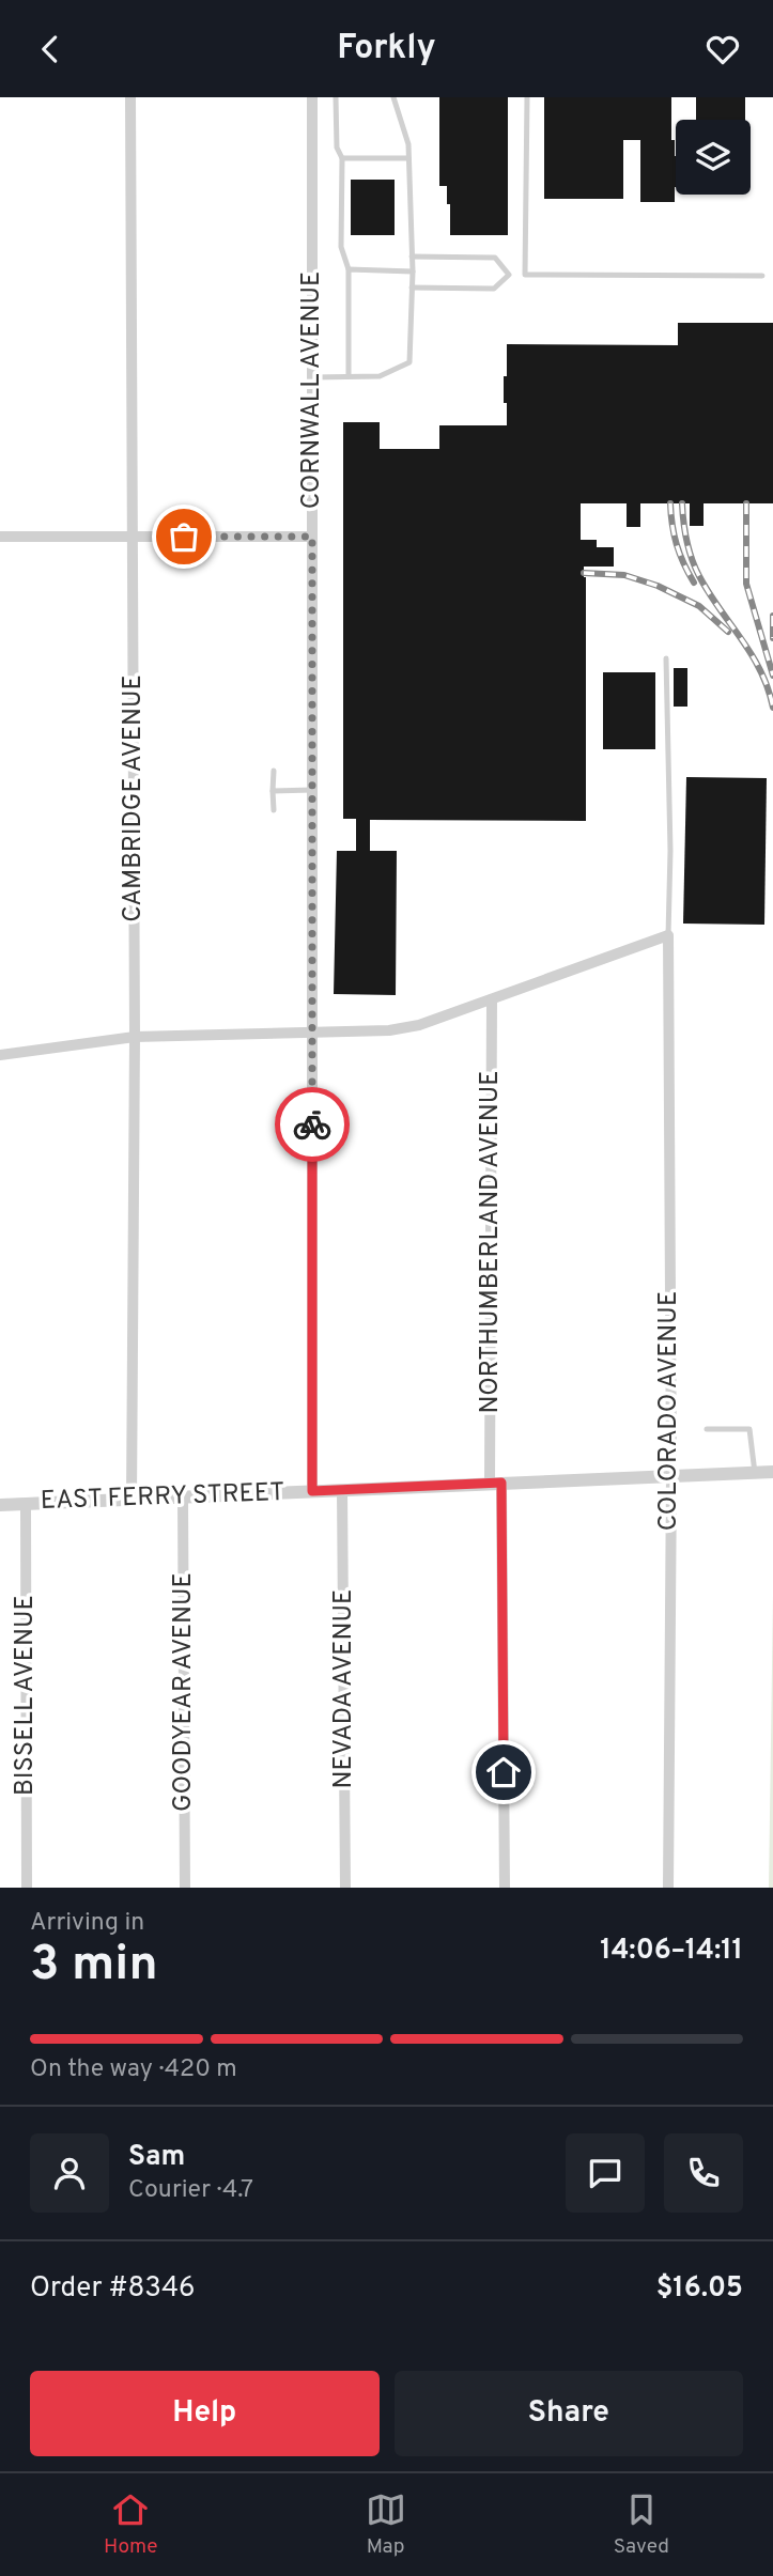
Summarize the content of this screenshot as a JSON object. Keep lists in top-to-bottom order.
{
  "streets": {
    "street": [
      "CORNWALL AVENUE",
      "CAMBRIDGE AVENUE",
      "NORTHUMBERLAND AVENUE",
      "COLORADO AVENUE",
      "EAST FERRY STREET",
      "NEVADA AVENUE",
      "GOODYEAR AVENUE",
      "BISSELL AVENUE"
    ]
  },
  "crossings": [
    ["CORNWALL AVENUE", "EAST FERRY STREET"],
    ["CAMBRIDGE AVENUE", "EAST FERRY STREET"],
    ["NORTHUMBERLAND AVENUE", "EAST FERRY STREET"],
    ["COLORADO AVENUE", "EAST FERRY STREET"],
    ["EAST FERRY STREET", "NEVADA AVENUE"],
    ["EAST FERRY STREET", "GOODYEAR AVENUE"],
    ["EAST FERRY STREET", "BISSELL AVENUE"]
  ],
  "page": {
    "header": "Forkly",
    "heading": ["3 min", "Arriving in", "14:06–14:11"],
    "panel": [
      "Sam",
      "Courier · 4.7",
      "Order #8346",
      "$16.05"
    ],
    "bar": "On the way · 420 m",
    "buttons": ["Help", "Share"],
    "tabs": ["Home", "Map", "Saved"]
  }
}
